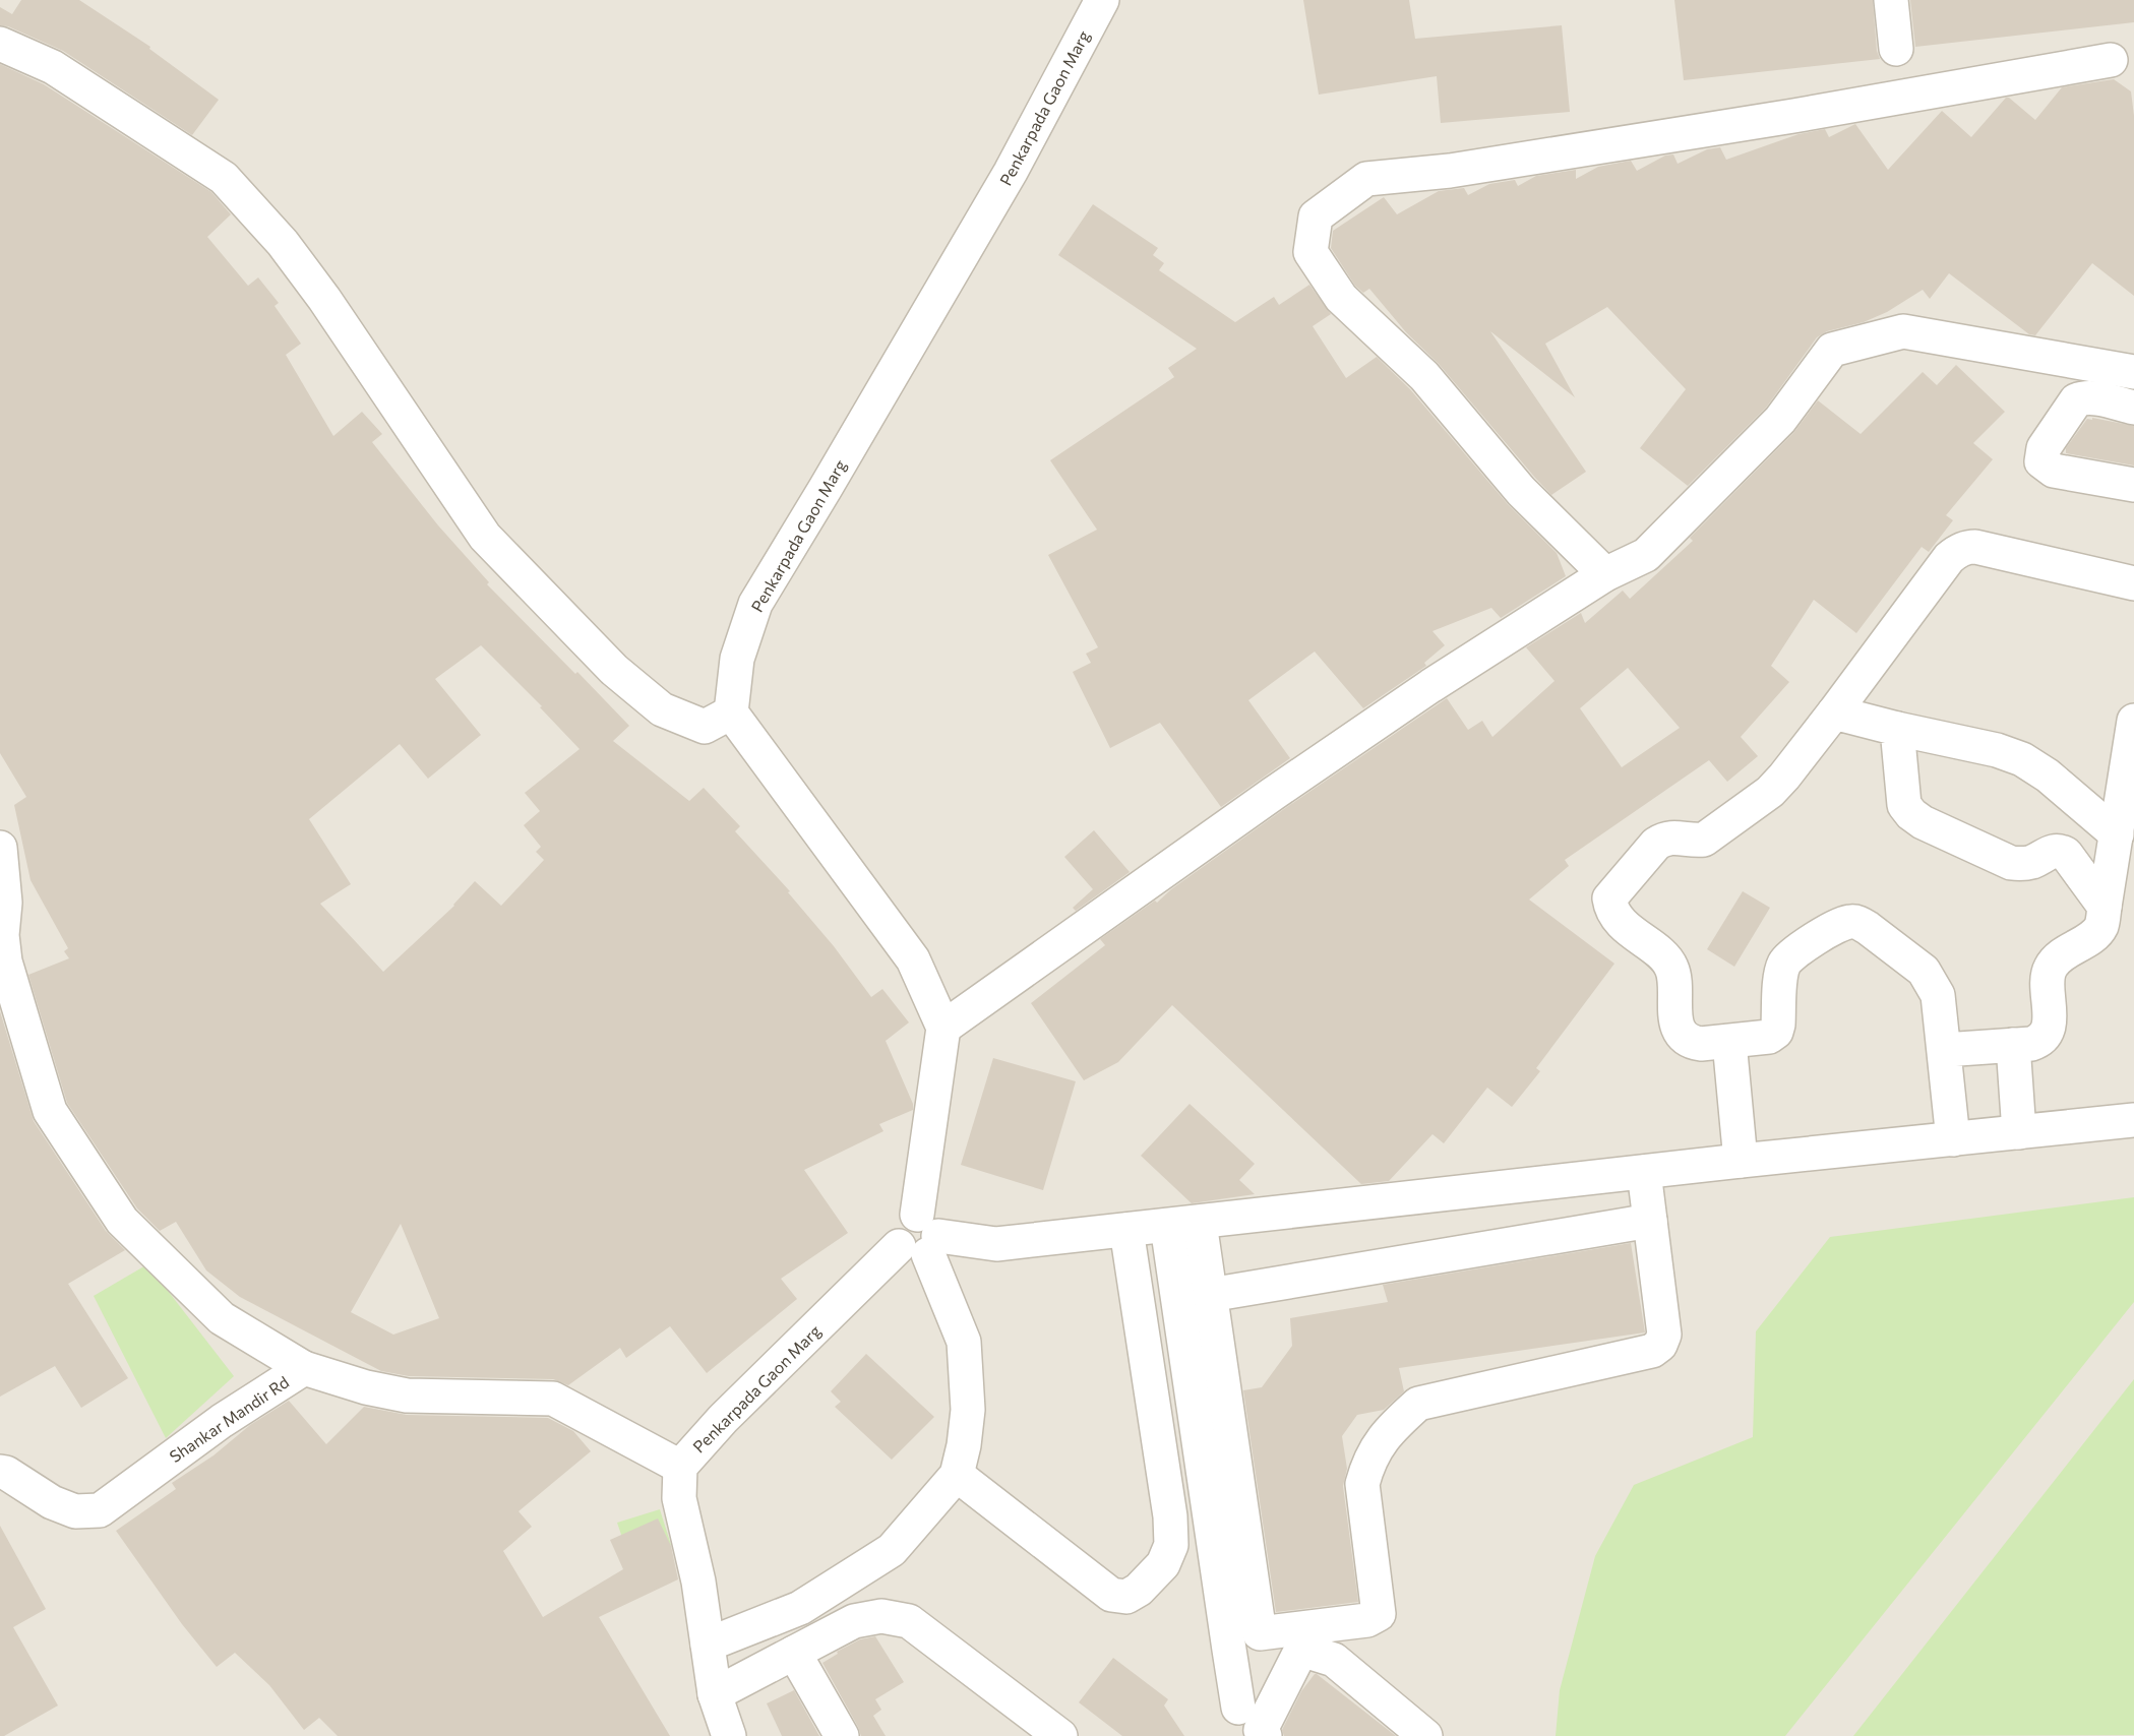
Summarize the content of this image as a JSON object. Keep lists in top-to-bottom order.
{
  "streets": {
    "street": ["Penkarpada Gaon Marg", "Shankar Mandir Rd"]
  },
  "crossings": [
    ["Penkarpada Gaon Marg", "Shankar Mandir Rd"]
  ]
}
